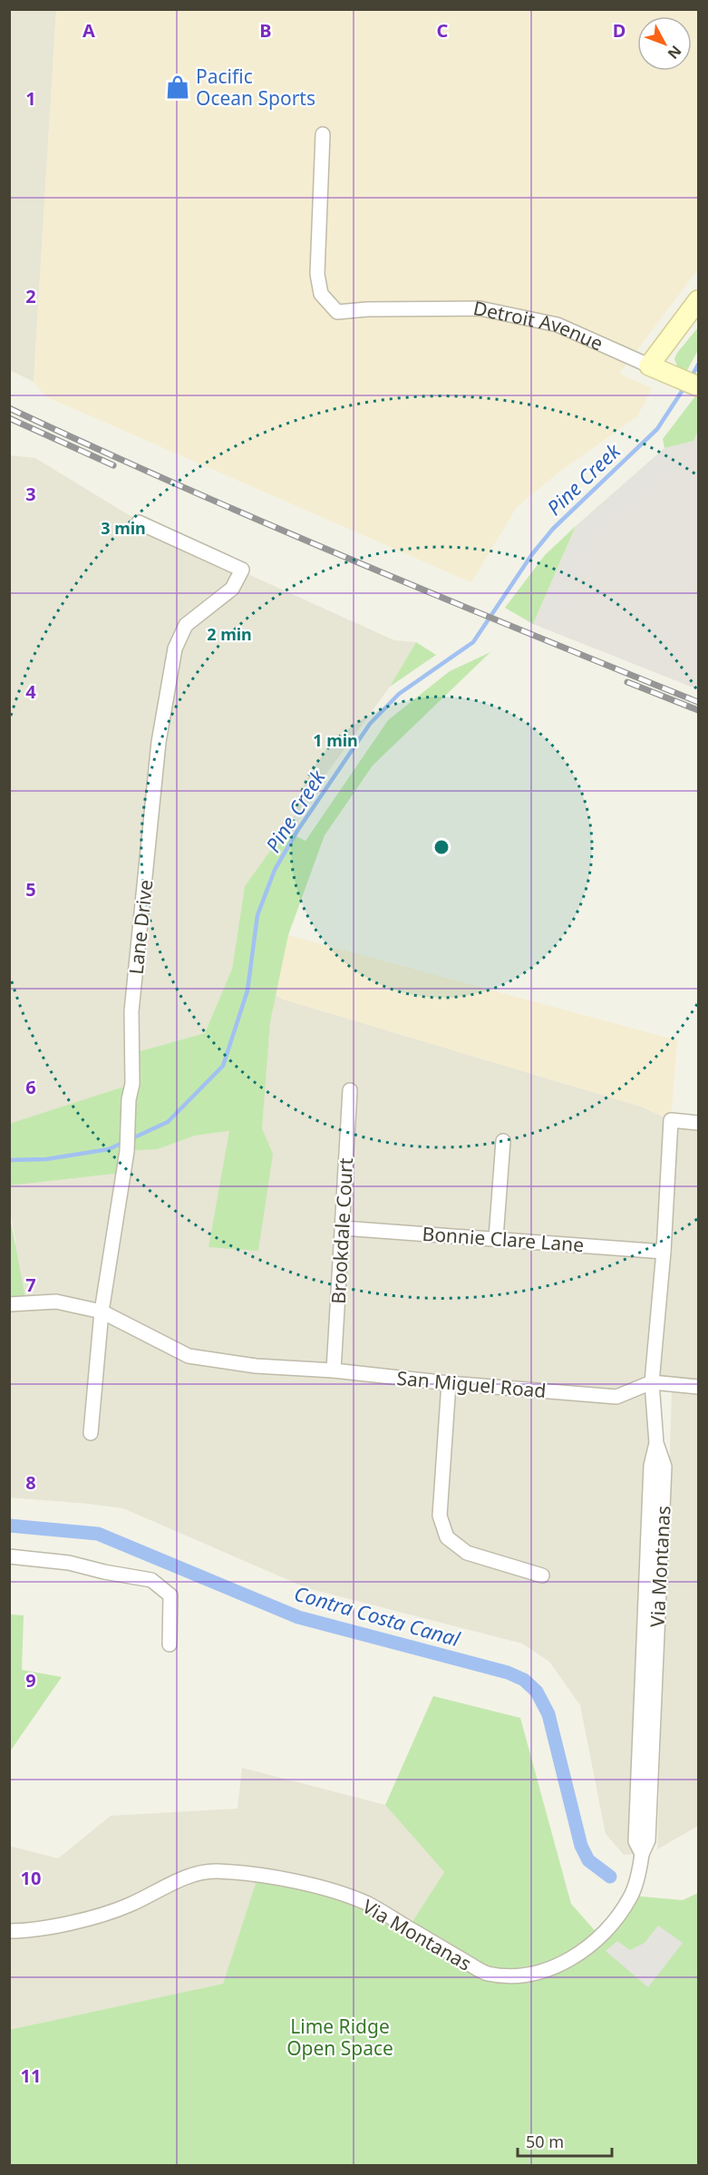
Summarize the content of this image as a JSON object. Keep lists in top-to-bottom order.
{
  "streets": {
    "street": [
      "Detroit Avenue",
      "Lane Drive",
      "Brookdale Court",
      "Bonnie Clare Lane",
      "San Miguel Road",
      "Via Montanas"
    ]
  },
  "crossings": [
    ["Lane Drive", "San Miguel Road"],
    ["Brookdale Court", "Bonnie Clare Lane"],
    ["Brookdale Court", "San Miguel Road"],
    ["San Miguel Road", "Via Montanas"]
  ],
  "water": ["Pine Creek", "Contra Costa Canal"],
  "parks": ["Lime Ridge Open Space"],
  "places": {
    "shop": ["Pacific Ocean Sports"]
  },
  "scale_bar": "50 m",
  "north": "bottom right",
  "grid": {
    "columns": [
      "A",
      "B",
      "C",
      "D"
    ],
    "rows": [
      "1",
      "2",
      "3",
      "4",
      "5",
      "6",
      "7",
      "8",
      "9",
      "10",
      "11"
    ]
  },
  "rings": ["3 min", "2 min", "1 min"]
}
